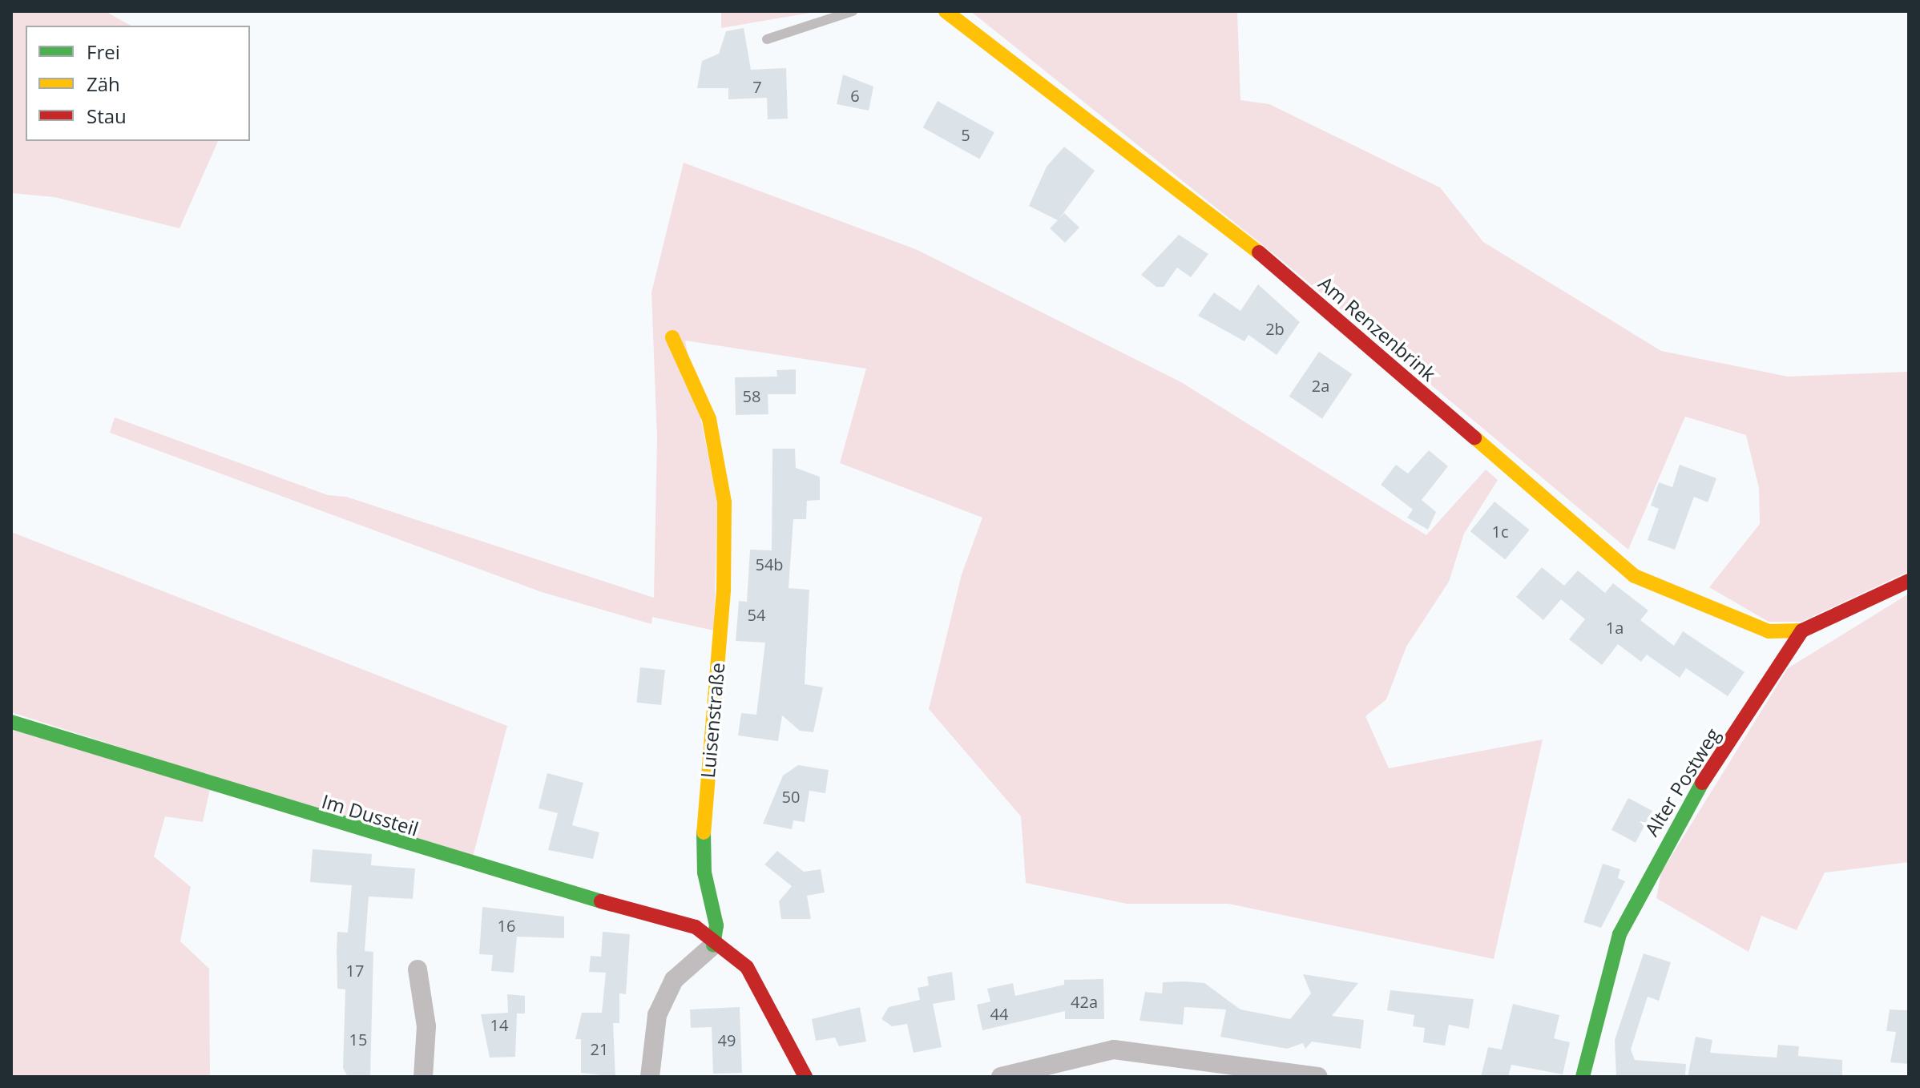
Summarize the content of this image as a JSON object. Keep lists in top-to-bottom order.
{
  "streets": {
    "street": [
      "Am Renzenbrink",
      "Luisenstraße",
      "Alter Postweg",
      "Im Dussteil"
    ]
  },
  "crossings": [
    ["Am Renzenbrink", "Alter Postweg"],
    ["Luisenstraße", "Im Dussteil"]
  ],
  "house_numbers": [
    "7",
    "6",
    "5",
    "2b",
    "2a",
    "58",
    "1c",
    "54b",
    "54",
    "1a",
    "50",
    "16",
    "17",
    "42a",
    "44",
    "14",
    "15",
    "49",
    "21"
  ],
  "legend": ["Frei", "Zäh", "Stau"]
}
